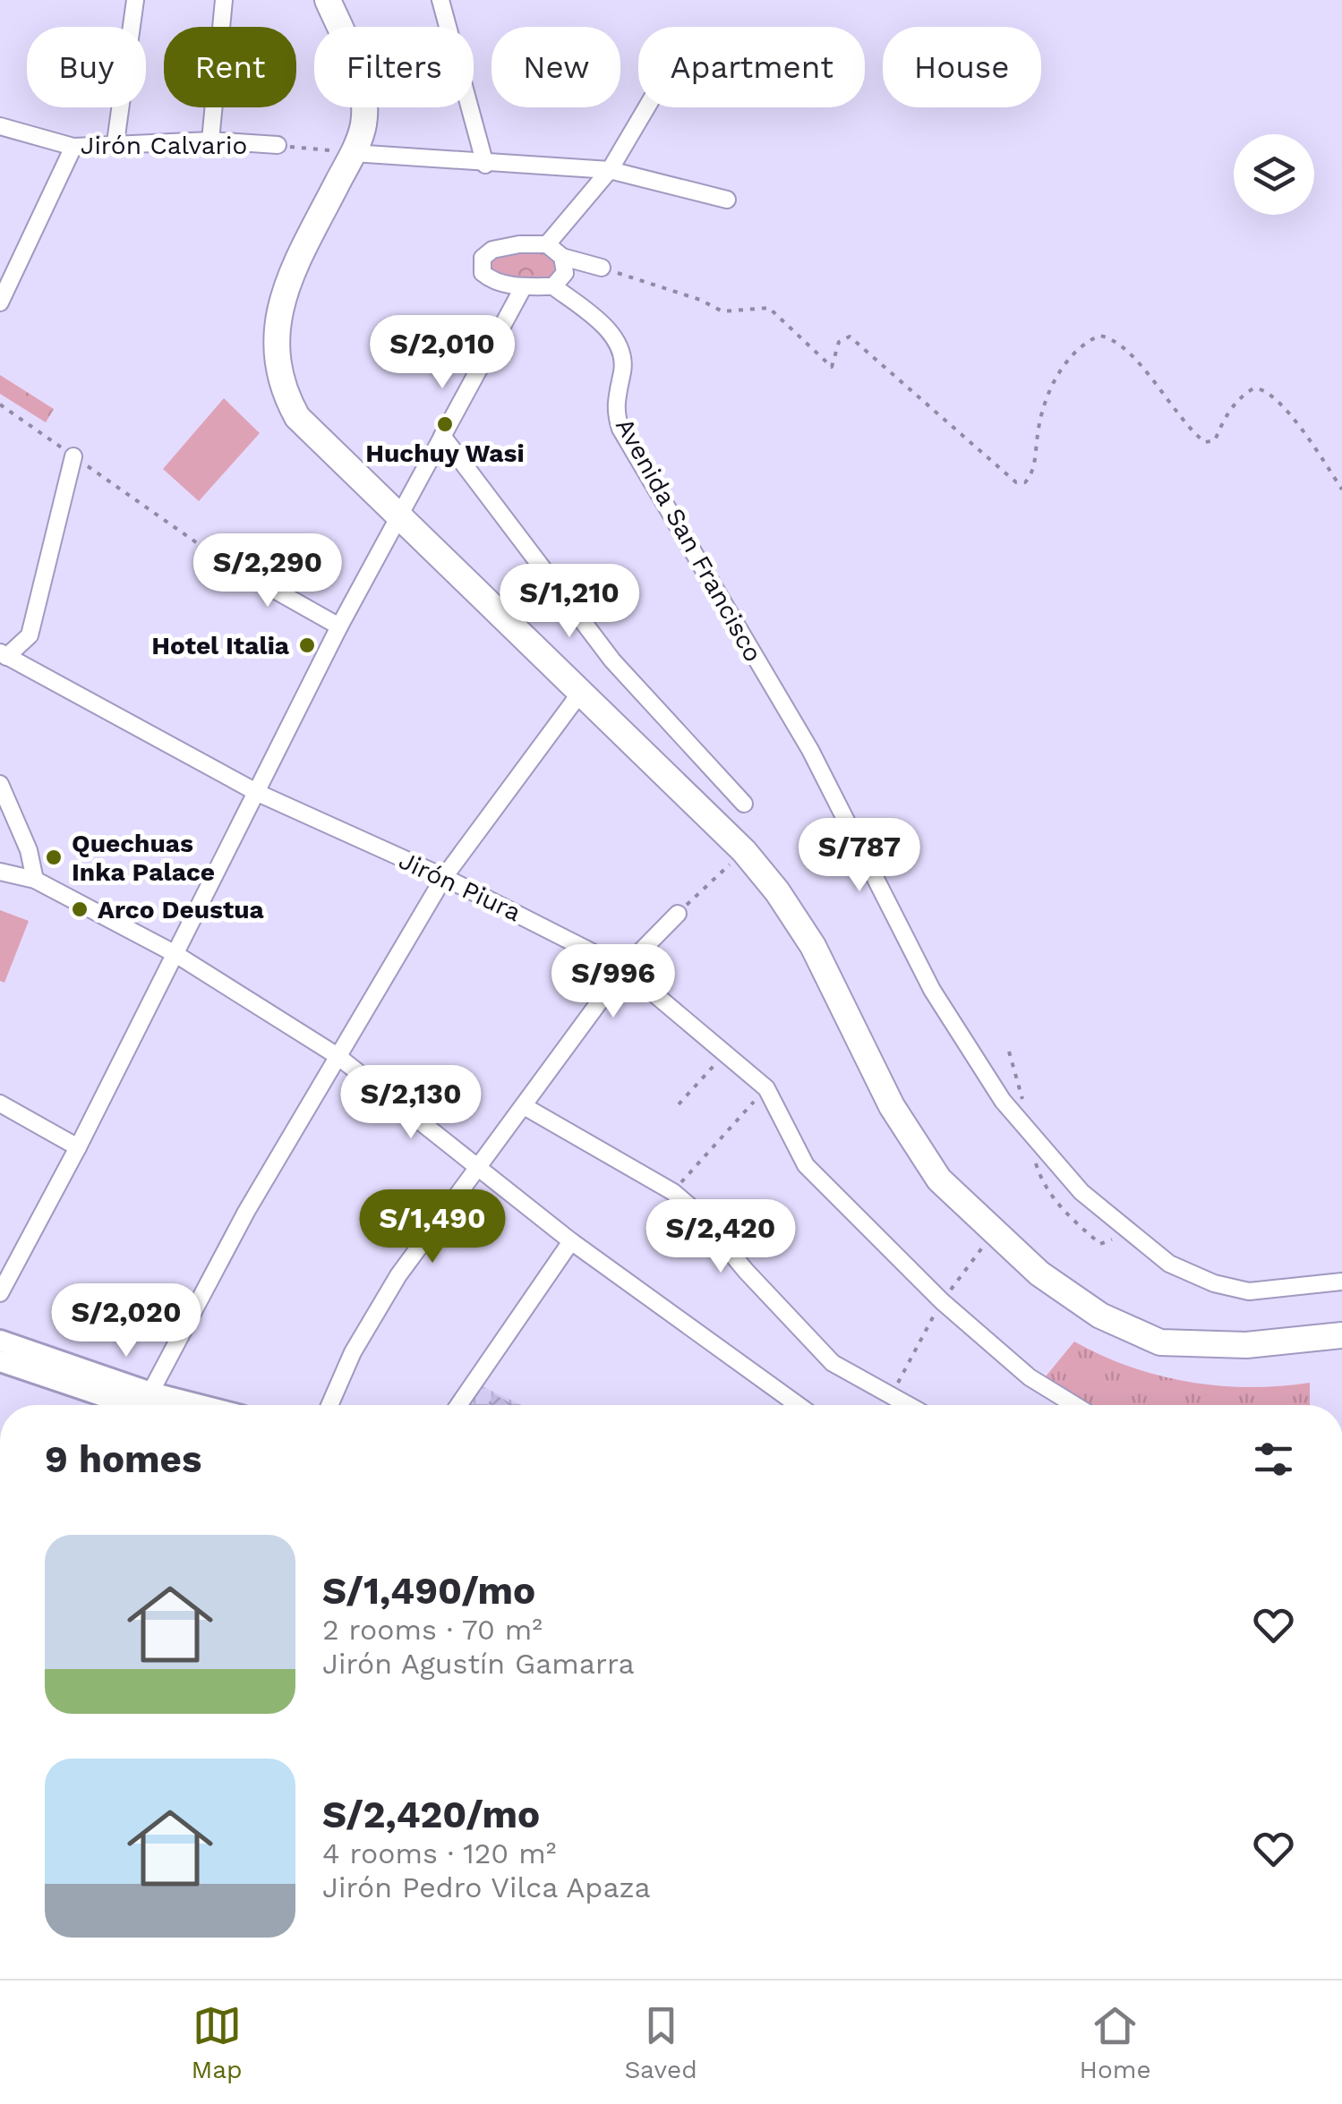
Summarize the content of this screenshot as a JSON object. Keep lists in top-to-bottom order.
{
  "streets": {
    "street": ["Jirón Calvario", "Avenida San Francisco", "Jirón Piura"]
  },
  "places": [
    "Huchuy Wasi",
    "Hotel Italia",
    "Quechuas Inka Palace",
    "Arco Deustua"
  ],
  "page": {
    "chip": [
      "Buy",
      "Rent",
      "Filters",
      "New",
      "Apartment",
      "House"
    ],
    "price": [
      "S/2,010",
      "S/2,290",
      "S/1,210",
      "S/787",
      "S/996",
      "S/2,130",
      "S/1,490",
      "S/2,420",
      "S/2,020"
    ],
    "heading": "9 homes",
    "list": [
      {
        "name": "S/1,490/mo",
        "note": "2 rooms · 70 m² · Jirón Agustín Gamarra"
      },
      {
        "name": "S/2,420/mo",
        "note": "4 rooms · 120 m² · Jirón Pedro Vilca Apaza"
      }
    ],
    "tabs": ["Map", "Saved", "Home"]
  }
}
